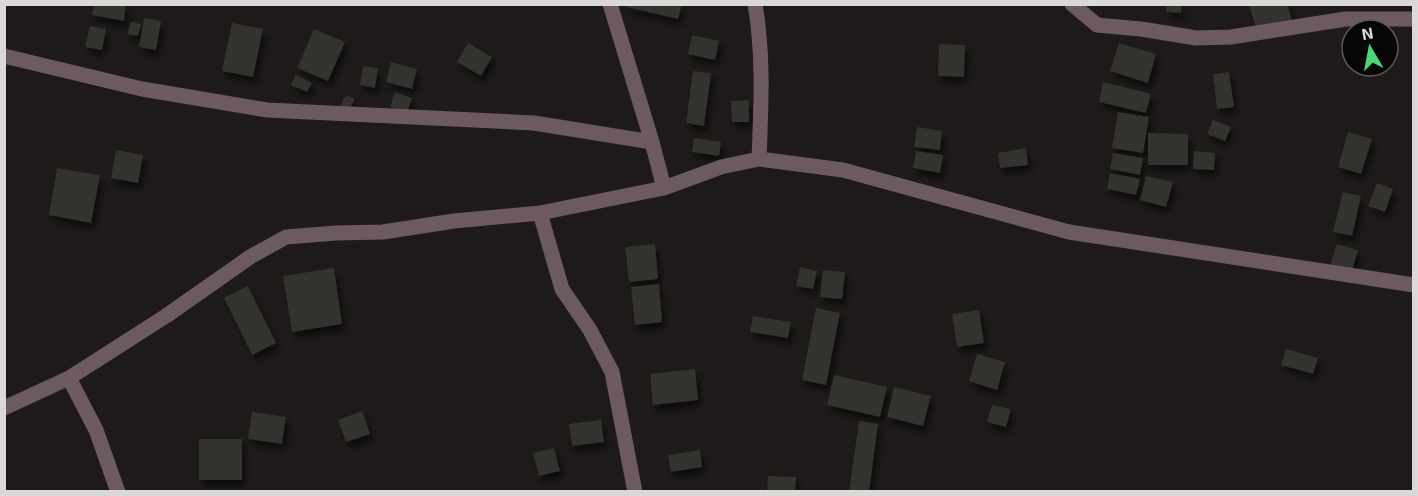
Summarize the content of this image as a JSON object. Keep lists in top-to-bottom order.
{
  "north": "top"
}
